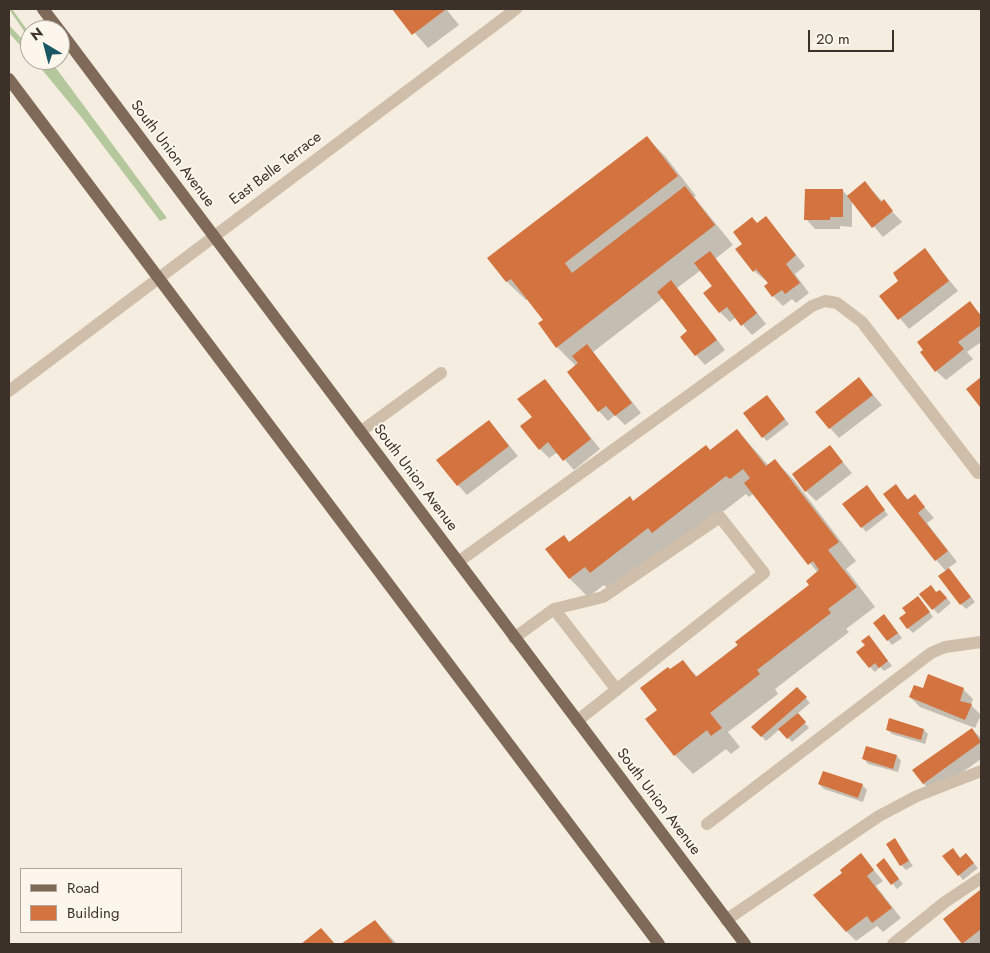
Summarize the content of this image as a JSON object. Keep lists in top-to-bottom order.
{
  "streets": {
    "main road": ["South Union Avenue"],
    "street": ["East Belle Terrace"]
  },
  "crossings": [
    ["South Union Avenue", "East Belle Terrace"]
  ],
  "legend": ["Road", "Building"],
  "scale_bar": "20 m",
  "north": "top left"
}
